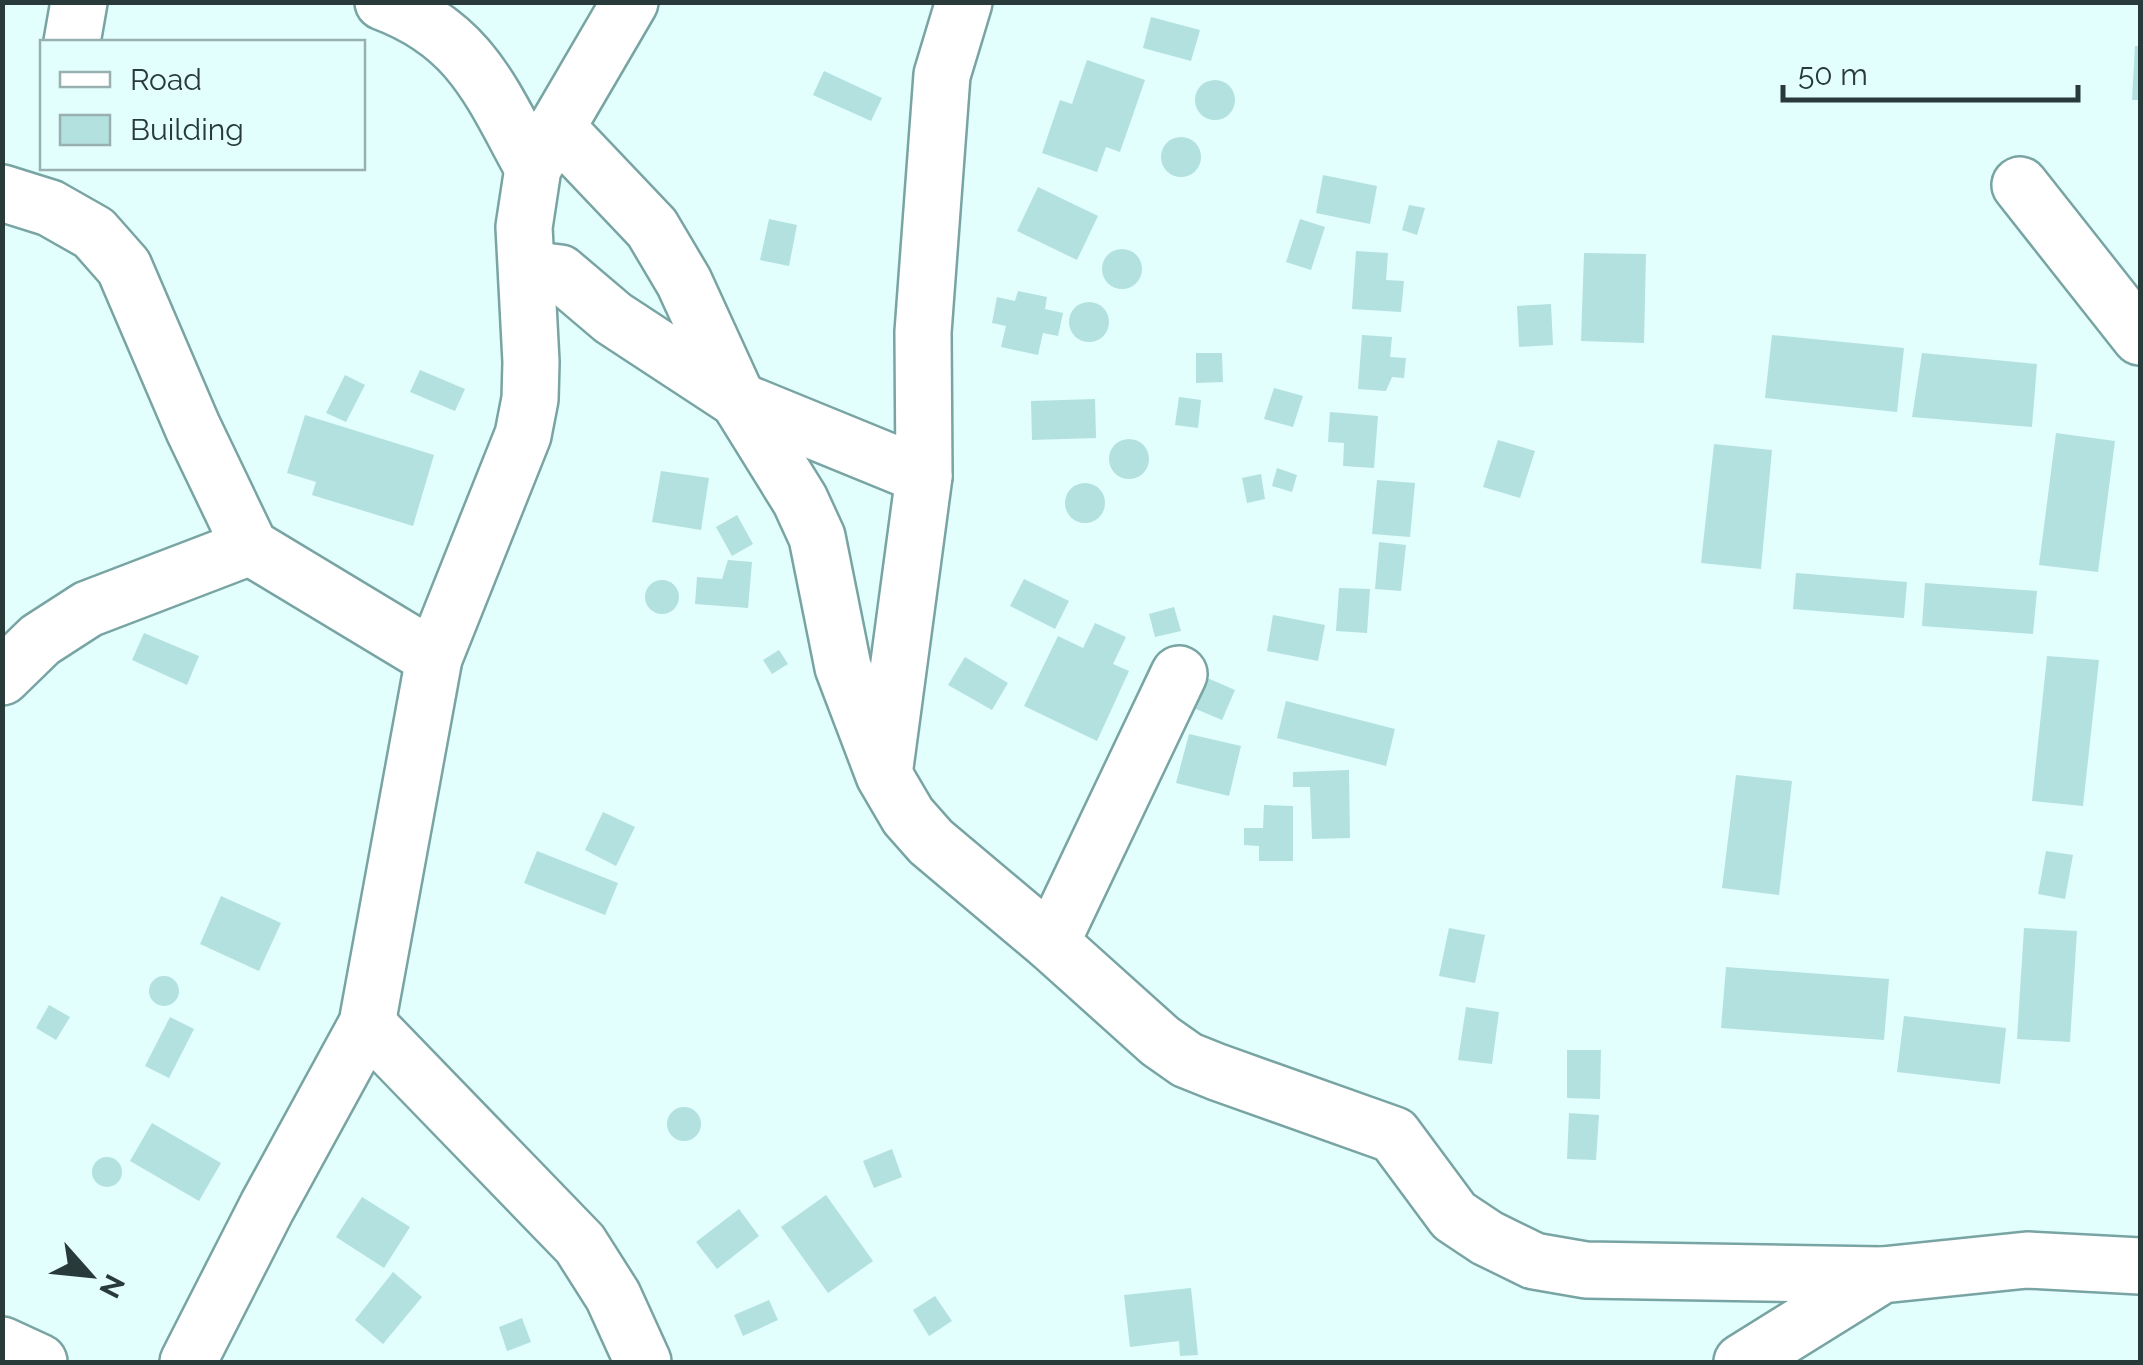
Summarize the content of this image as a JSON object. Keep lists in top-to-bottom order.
{
  "legend": ["Road", "Building"],
  "scale_bar": "50 m",
  "north": "bottom right"
}
